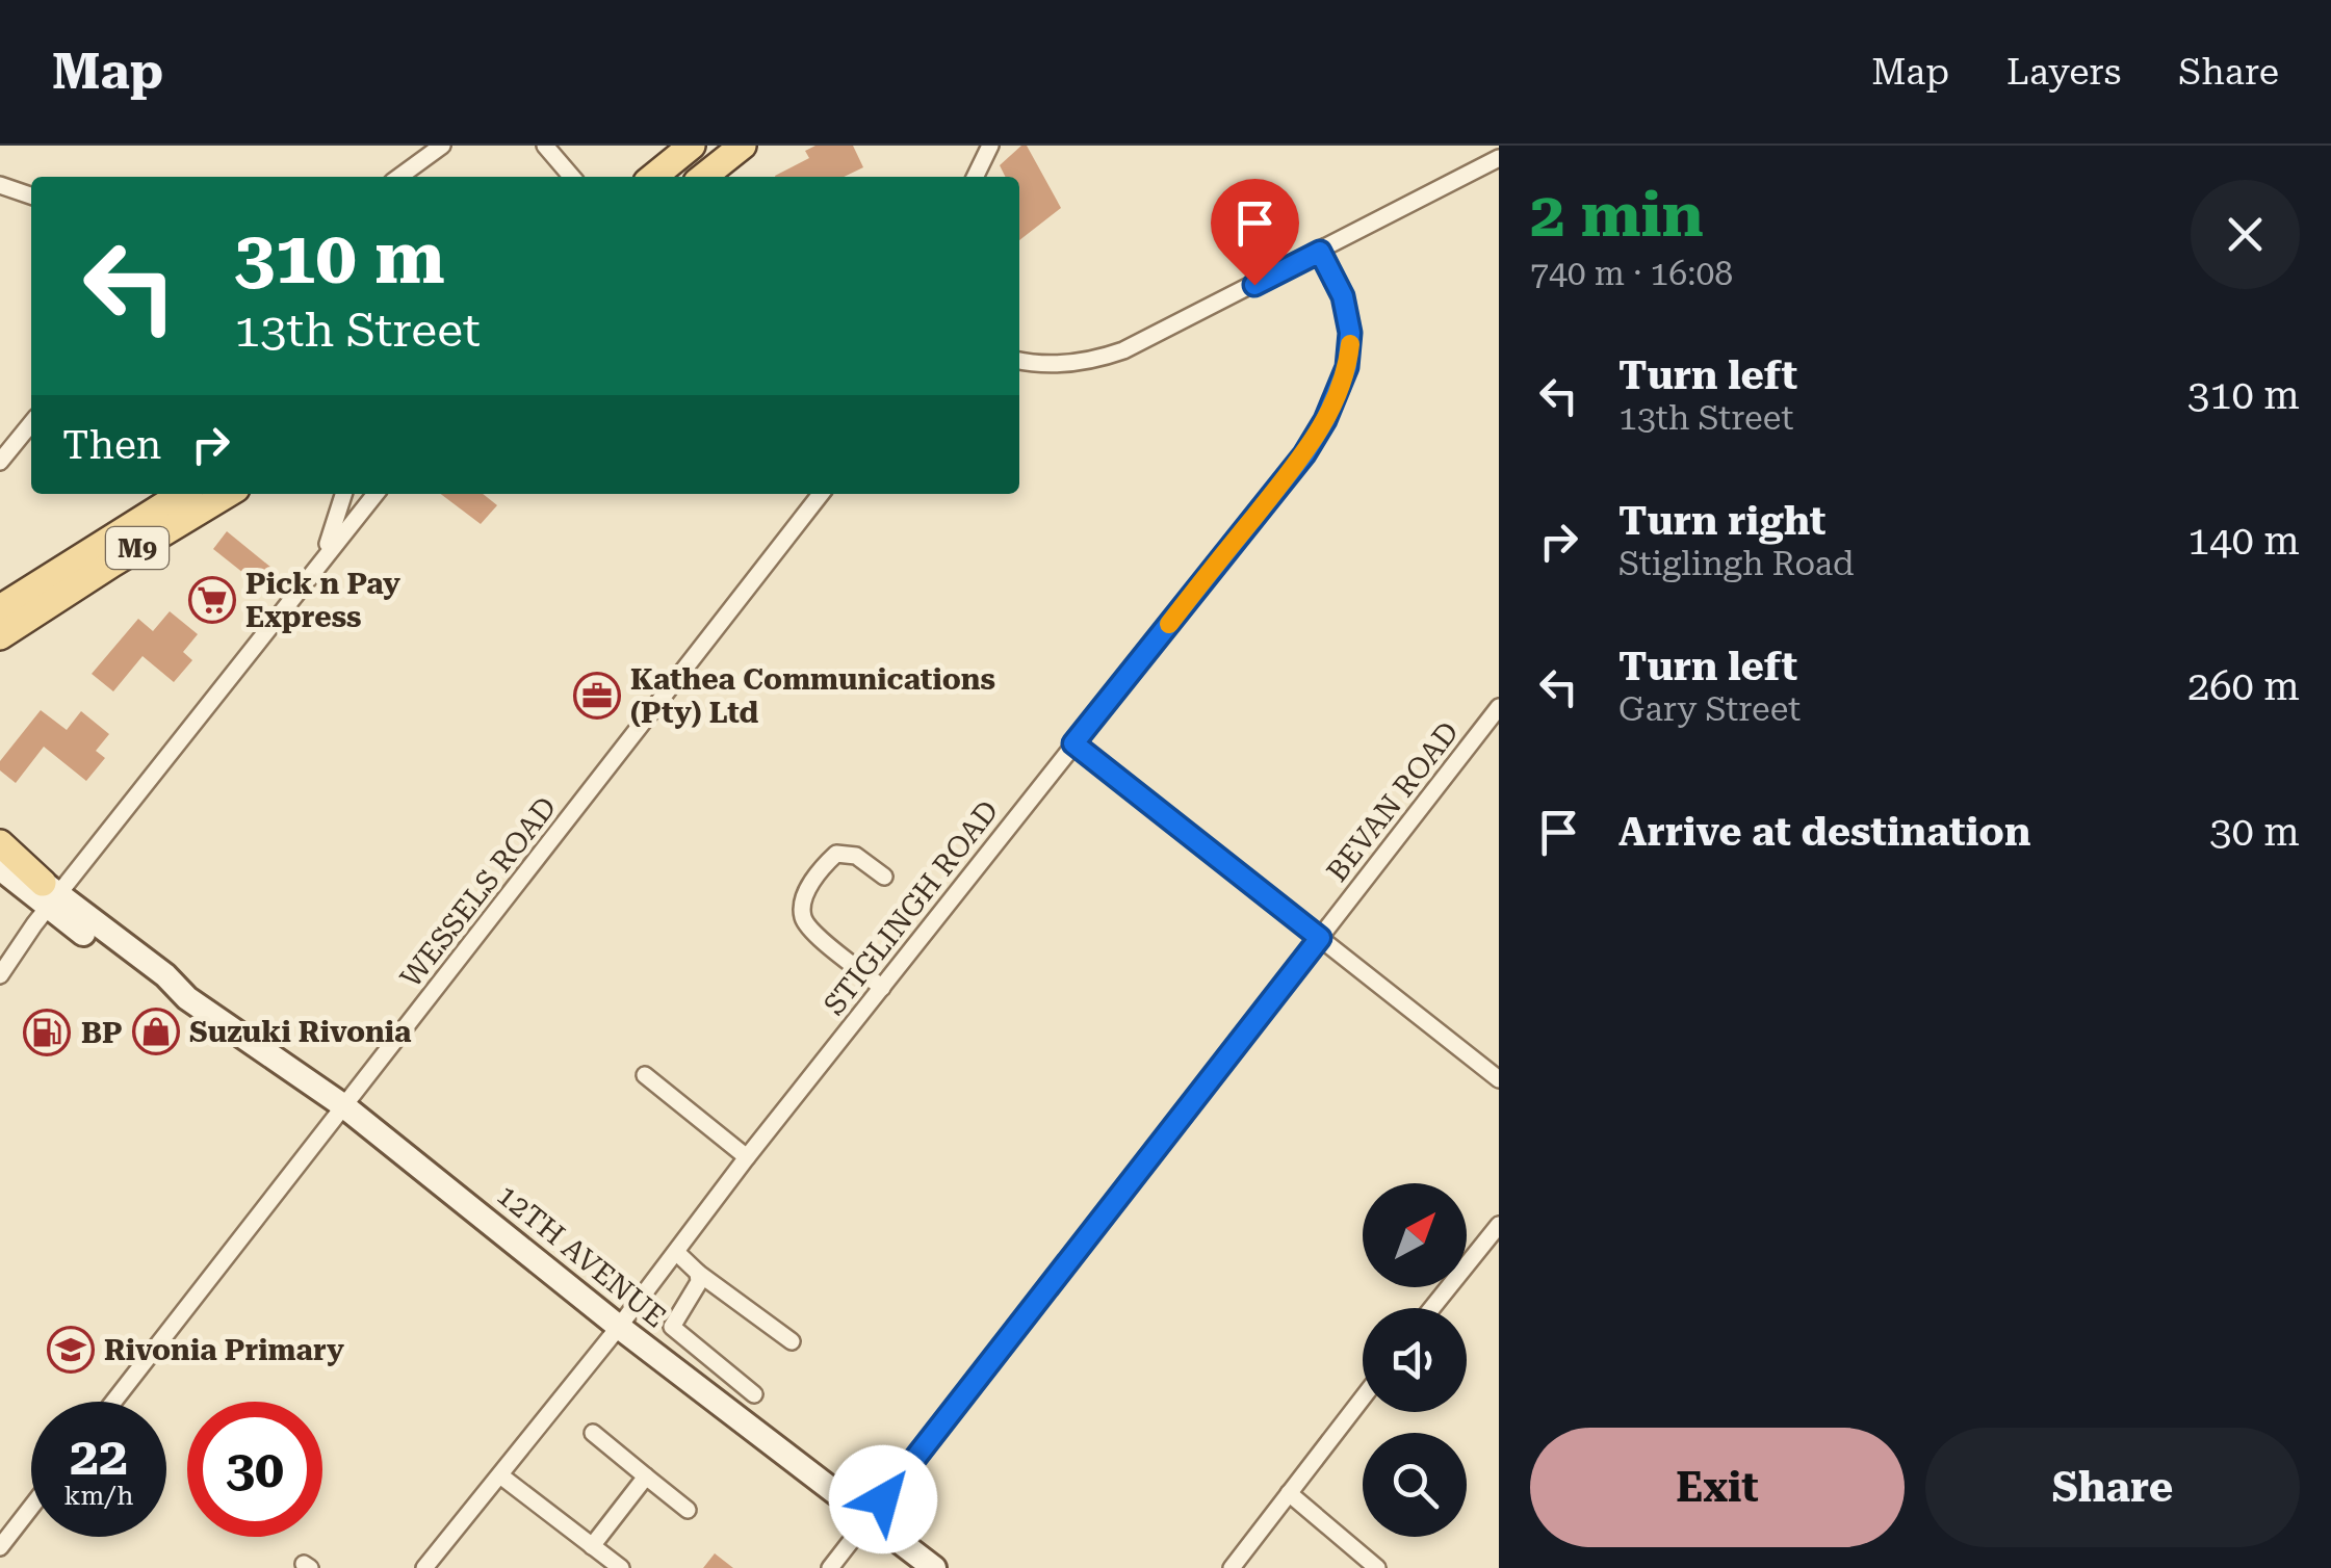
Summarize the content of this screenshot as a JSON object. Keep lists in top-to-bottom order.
{
  "streets": {
    "main road": ["M9", "12TH AVENUE"],
    "street": ["BEVAN ROAD", "WESSELS ROAD", "STIGLINGH ROAD"]
  },
  "crossings": [
    ["BEVAN ROAD", "12TH AVENUE"],
    ["WESSELS ROAD", "12TH AVENUE"],
    ["STIGLINGH ROAD", "12TH AVENUE"]
  ],
  "places": {
    "supermarket": ["Pick n Pay Express"],
    "office": ["Kathea Communications (Pty) Ltd"],
    "shop": ["Suzuki Rivonia"],
    "fuel station": ["BP"],
    "school or university": ["Rivonia Primary"]
  },
  "north": "top right",
  "page": {
    "header": "Map",
    "nav": ["Map", "Layers", "Share"],
    "heading": ["2 min", "740 m · 16:08"],
    "turn": ["310 m", "13th Street"],
    "list": [
      {
        "name": "Turn left",
        "note": "13th Street",
        "value": "310 m"
      },
      {
        "name": "Turn right",
        "note": "Stiglingh Road",
        "value": "140 m"
      },
      {
        "name": "Turn left",
        "note": "Gary Street",
        "value": "260 m"
      },
      {
        "name": "Arrive at destination",
        "value": "30 m"
      }
    ],
    "then": "Then",
    "speed": "22 km/h",
    "limit": "30",
    "buttons": ["Exit", "Share"]
  }
}
